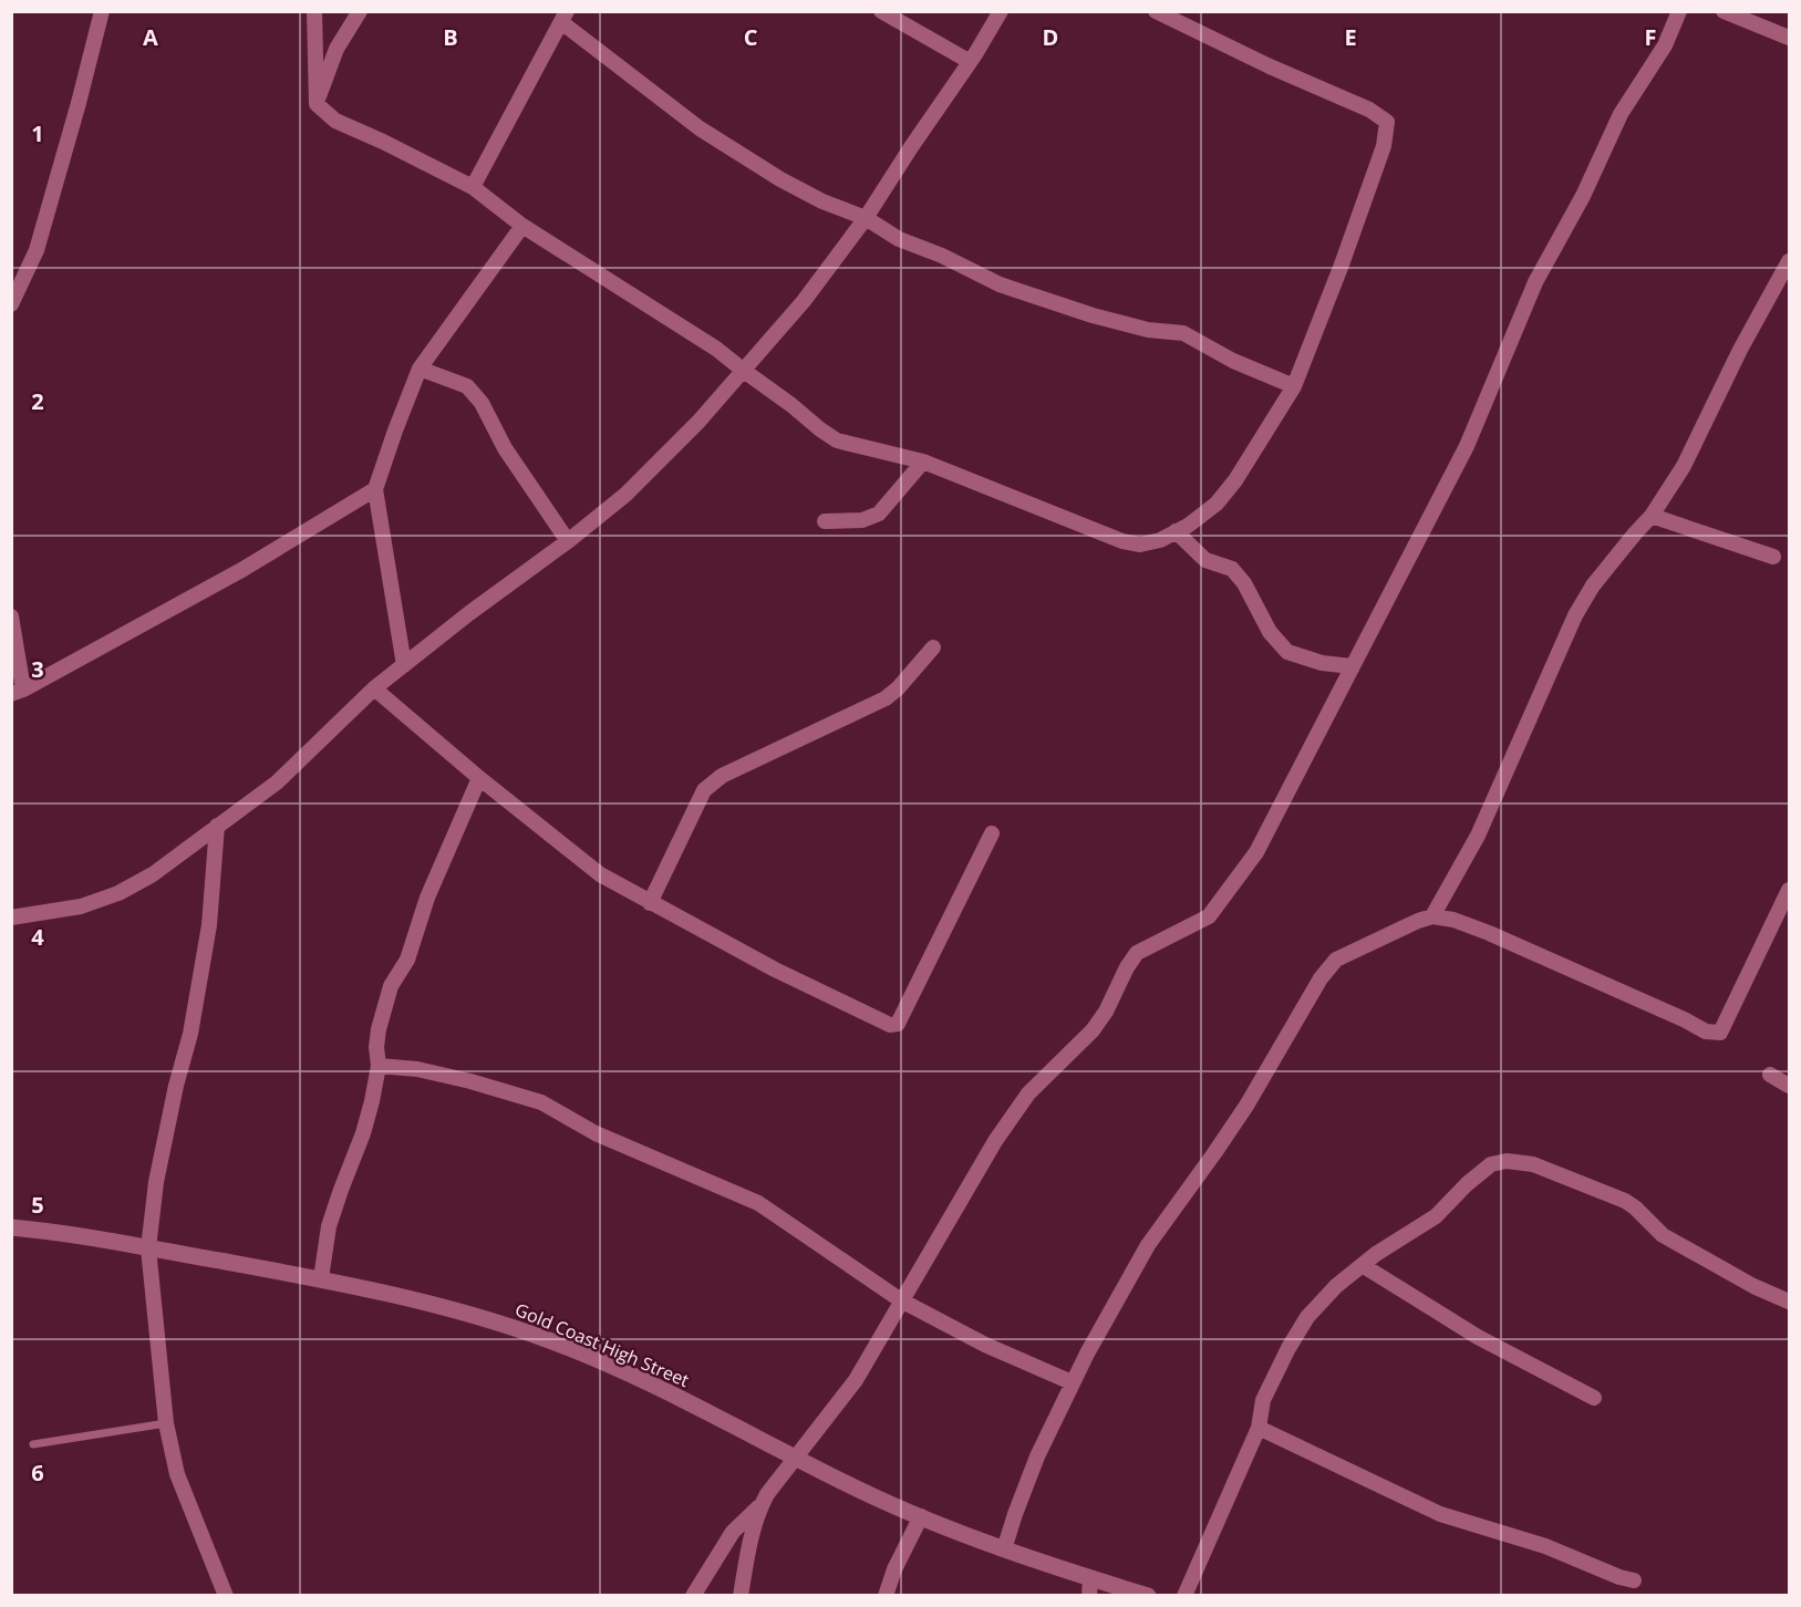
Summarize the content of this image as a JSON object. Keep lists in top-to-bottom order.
{
  "streets": {
    "street": ["Gold Coast High Street"]
  },
  "grid": {
    "columns": [
      "A",
      "B",
      "C",
      "D",
      "E",
      "F"
    ],
    "rows": [
      "1",
      "2",
      "3",
      "4",
      "5",
      "6"
    ]
  }
}
